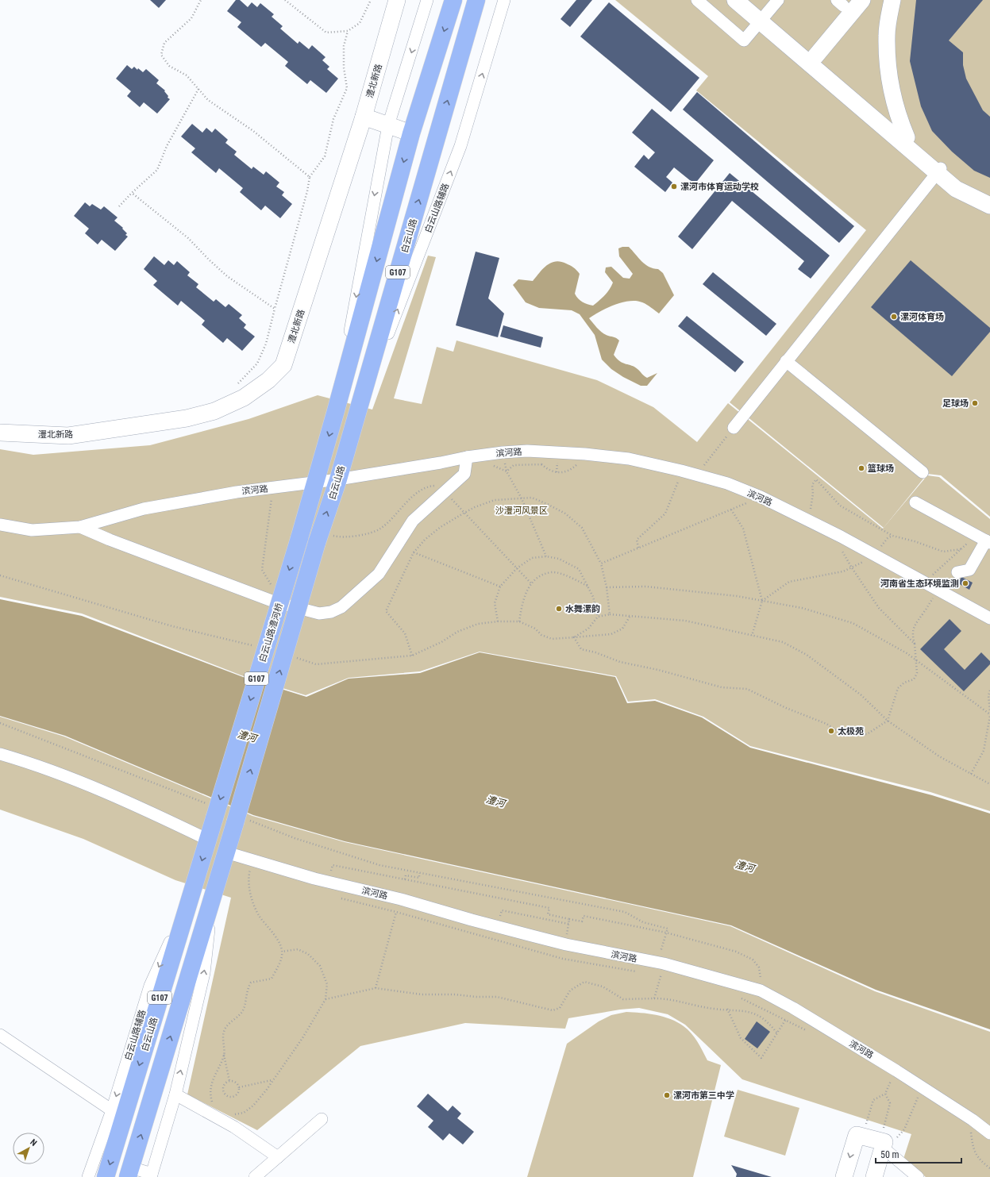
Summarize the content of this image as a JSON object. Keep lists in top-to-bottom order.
{
  "streets": {
    "highway": ["白云山路", "G107", "白云山路澧河桥"],
    "street": ["澧北新路", "白云山路辅路", "滨河路"]
  },
  "crossings": [
    ["白云山路辅路", "白云山路"],
    ["白云山路", "G107"],
    ["白云山路", "滨河路"],
    ["白云山路", "白云山路澧河桥"],
    ["G107", "滨河路"],
    ["G107", "白云山路澧河桥"],
    ["滨河路", "白云山路澧河桥"]
  ],
  "one_way": ["白云山路澧河桥"],
  "water": ["澧河"],
  "parks": ["沙澧河风景区"],
  "places": [
    "漯河市体育运动学校",
    "漯河体育场",
    "足球场",
    "篮球场",
    "河南省生态环境监测",
    "水舞漯韵",
    "太极苑",
    "漯河市第三中学"
  ],
  "scale_bar": "50 m",
  "north": "top right"
}
